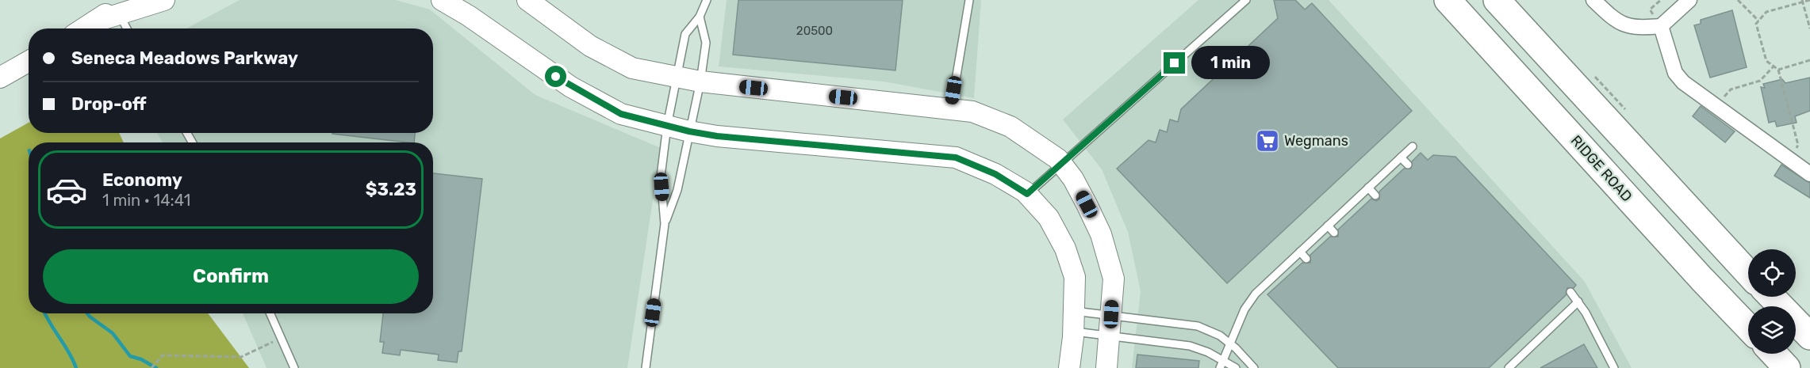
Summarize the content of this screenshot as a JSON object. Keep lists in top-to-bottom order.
{
  "streets": {
    "highway": ["RIDGE ROAD"]
  },
  "places": {
    "supermarket": ["Wegmans"]
  },
  "house_numbers": ["20500"],
  "page": {
    "banner": ["Seneca Meadows Parkway", "Drop-off"],
    "bubble": "1 min",
    "list": [
      {
        "name": "Economy",
        "note": "1 min · 14:41",
        "value": "$3.23"
      }
    ],
    "buttons": "Confirm"
  }
}
